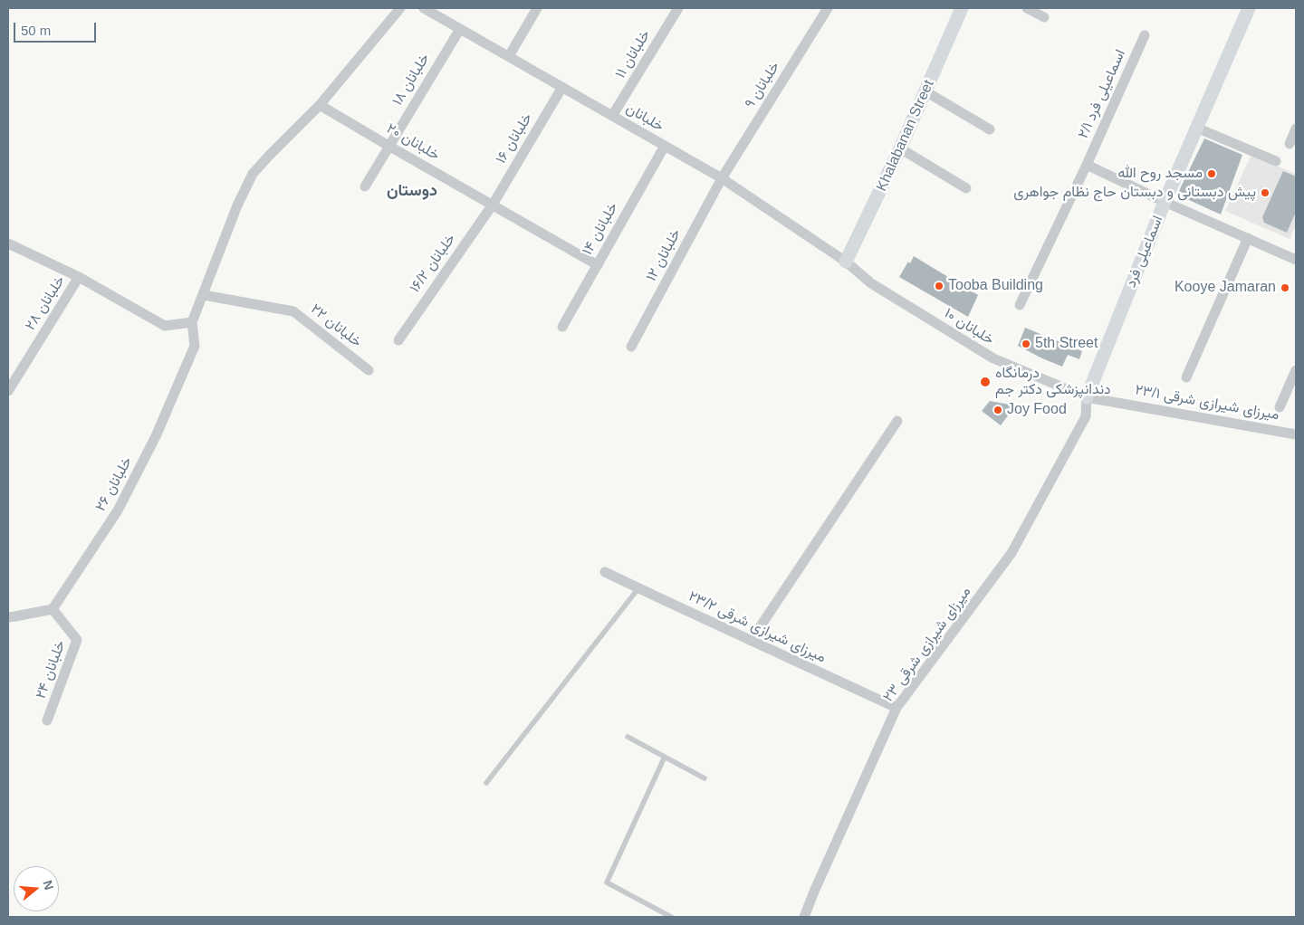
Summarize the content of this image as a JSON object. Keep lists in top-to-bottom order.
{
  "streets": {
    "street": [
      "۱۱ خلبانان",
      "۱۸ خلبانان",
      "۹ خلبانان",
      "۲/۱ اسماعیلی فرد",
      "خلبانان",
      "Khalabanan Street",
      "۱۶ خلبانان",
      "۲۰ خلبانان",
      "۱۴ خلبانان",
      "اسماعیلی فرد",
      "۱۲ خلبانان",
      "۱۶/۲ خلبانان",
      "۲۸ خلبانان",
      "۲۲ خلبانان",
      "۱۰ خلبانان",
      "۲۳/۱ میرزای شیرازی شرقی",
      "۲۶ خلبانان",
      "۲۳/۲ میرزای شیرازی شرقی",
      "۲۳ میرزای شیرازی شرقی",
      "۲۴ خلبانان"
    ]
  },
  "crossings": [
    ["۱۱ خلبانان", "خلبانان"],
    ["۱۸ خلبانان", "خلبانان"],
    ["۱۸ خلبانان", "۲۰ خلبانان"],
    ["۹ خلبانان", "خلبانان"],
    ["۹ خلبانان", "۱۲ خلبانان"],
    ["خلبانان", "Khalabanan Street"],
    ["خلبانان", "۱۶ خلبانان"],
    ["خلبانان", "۱۴ خلبانان"],
    ["خلبانان", "۱۲ خلبانان"],
    ["خلبانان", "۱۰ خلبانان"],
    ["Khalabanan Street", "۱۰ خلبانان"],
    ["۱۶ خلبانان", "۲۰ خلبانان"],
    ["۱۶ خلبانان", "۱۶/۲ خلبانان"],
    ["۲۰ خلبانان", "۱۴ خلبانان"],
    ["۲۰ خلبانان", "۱۶/۲ خلبانان"],
    ["اسماعیلی فرد", "۱۰ خلبانان"],
    ["اسماعیلی فرد", "۲۳/۱ میرزای شیرازی شرقی"],
    ["اسماعیلی فرد", "۲۳ میرزای شیرازی شرقی"],
    ["۱۰ خلبانان", "۲۳/۱ میرزای شیرازی شرقی"],
    ["۱۰ خلبانان", "۲۳ میرزای شیرازی شرقی"],
    ["۲۳/۱ میرزای شیرازی شرقی", "۲۳ میرزای شیرازی شرقی"],
    ["۲۶ خلبانان", "۲۴ خلبانان"],
    ["۲۳/۲ میرزای شیرازی شرقی", "۲۳ میرزای شیرازی شرقی"]
  ],
  "districts": ["دوستان"],
  "places": [
    "مسجد روح الله",
    "پیش دبستانی و دبستان حاج نظام جواهری",
    "Tooba Building",
    "Kooye Jamaran",
    "5th Street",
    "درمانگاه دندانپزشکی دکتر جم",
    "Joy Food"
  ],
  "scale_bar": "50 m",
  "north": "right"
}
